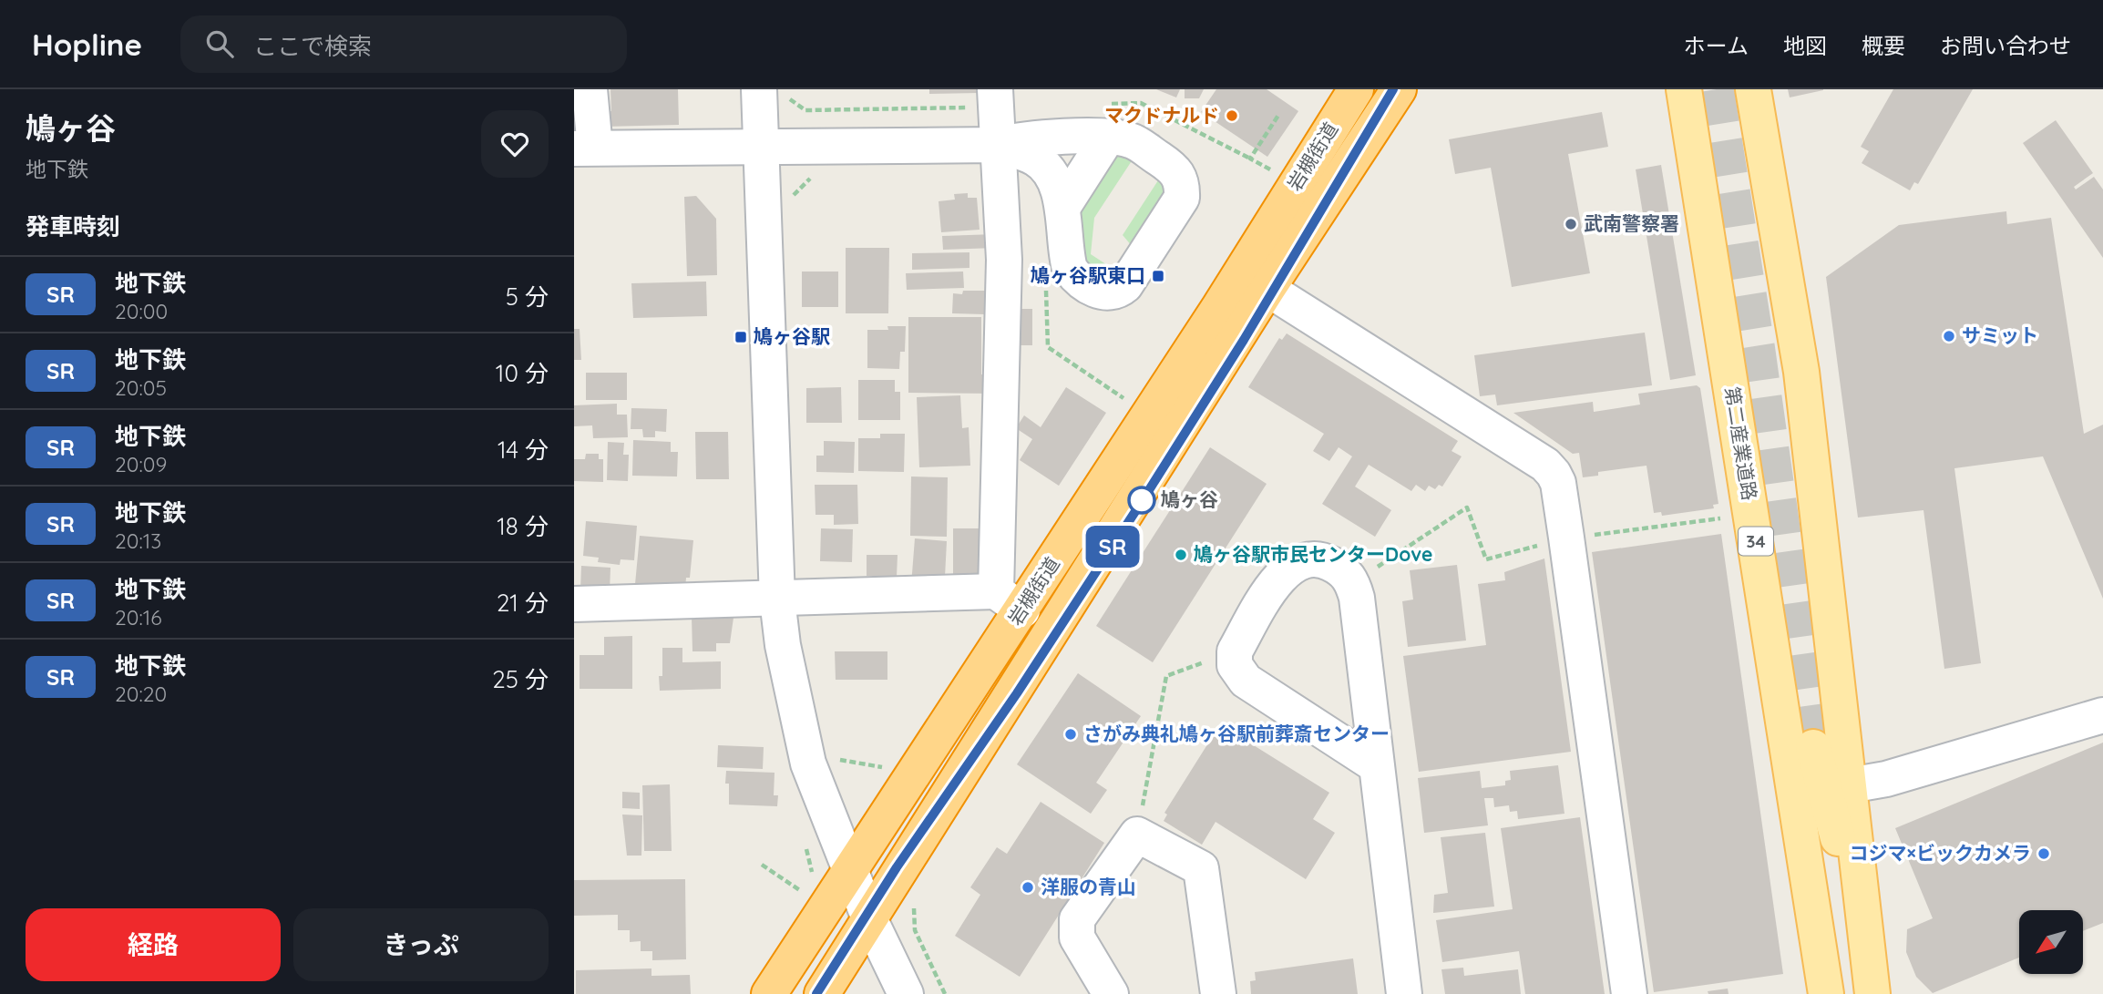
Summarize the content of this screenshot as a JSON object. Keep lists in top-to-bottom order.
{
  "streets": {
    "highway": ["岩槻街道"],
    "main road": ["第二産業道路", "34"]
  },
  "places": {
    "other": [
      "マクドナルド",
      "武南警察署",
      "サミット",
      "鳩ヶ谷",
      "鳩ヶ谷駅市民センターDove",
      "さがみ典礼鳩ヶ谷駅前葬斎センター",
      "コジマ×ビックカメラ",
      "洋服の青山"
    ],
    "transit": ["鳩ヶ谷駅東口", "鳩ヶ谷駅"]
  },
  "lines": ["metro line SR"],
  "north": "bottom left",
  "page": {
    "header": "Hopline",
    "search": "ここで検索",
    "nav": [
      "ホーム",
      "地図",
      "概要",
      "お問い合わせ"
    ],
    "heading": [
      ["鳩ヶ谷", "地下鉄"],
      "発車時刻"
    ],
    "on_map": "SR",
    "list": [
      {
        "mark": "SR",
        "name": "地下鉄",
        "note": "20:00",
        "value": "5 分"
      },
      {
        "mark": "SR",
        "name": "地下鉄",
        "note": "20:05",
        "value": "10 分"
      },
      {
        "mark": "SR",
        "name": "地下鉄",
        "note": "20:09",
        "value": "14 分"
      },
      {
        "mark": "SR",
        "name": "地下鉄",
        "note": "20:13",
        "value": "18 分"
      },
      {
        "mark": "SR",
        "name": "地下鉄",
        "note": "20:16",
        "value": "21 分"
      },
      {
        "mark": "SR",
        "name": "地下鉄",
        "note": "20:20",
        "value": "25 分"
      }
    ],
    "buttons": ["経路", "きっぷ"]
  }
}
